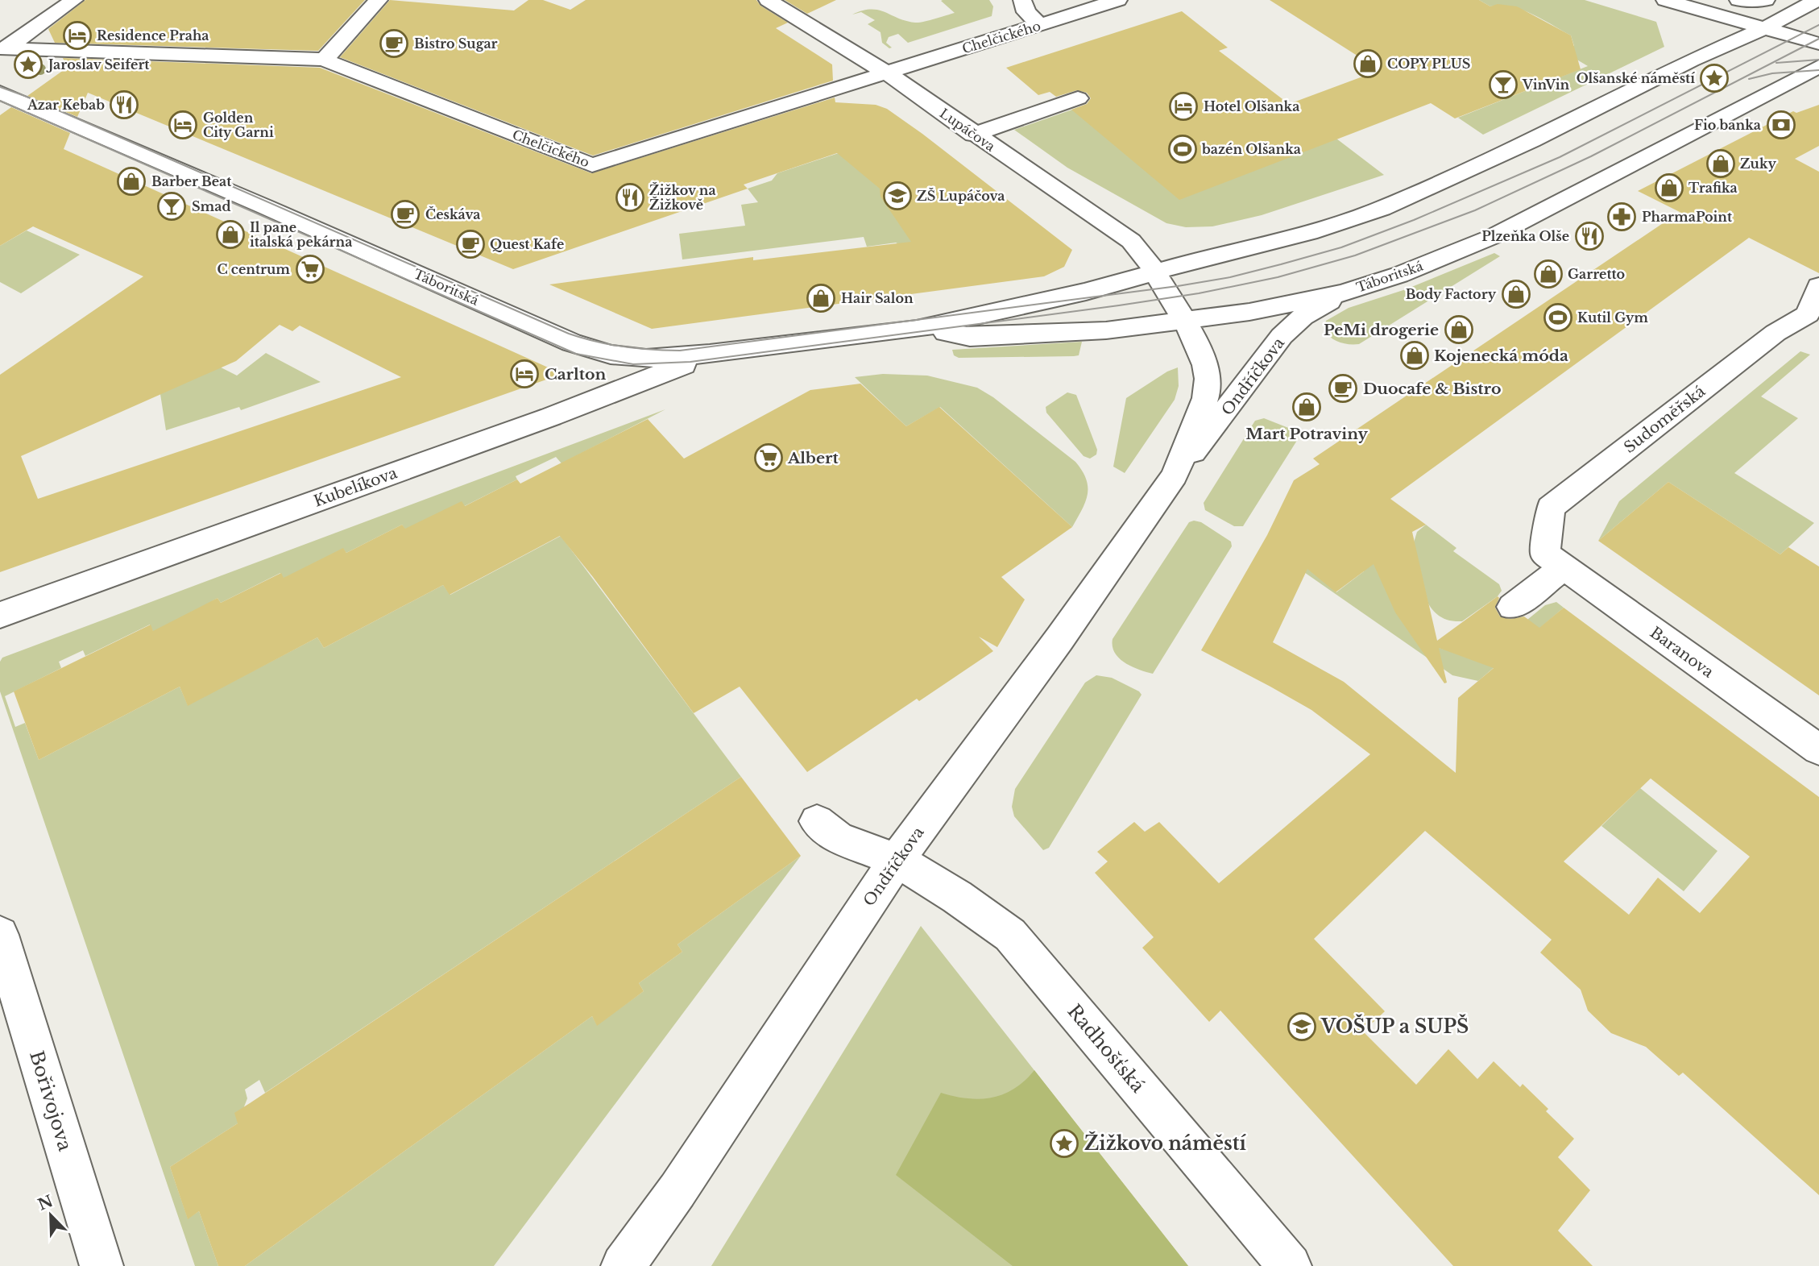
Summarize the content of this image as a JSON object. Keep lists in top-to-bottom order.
{
  "streets": {
    "street": [
      "Chelčického",
      "Lupáčova",
      "Táboritská",
      "Ondříčkova",
      "Sudoměřská",
      "Kubelíkova",
      "Baranova",
      "Radhošťská",
      "Bořivojova"
    ]
  },
  "crossings": [
    ["Chelčického", "Lupáčova"],
    ["Lupáčova", "Táboritská"],
    ["Lupáčova", "Ondříčkova"],
    ["Táboritská", "Ondříčkova"],
    ["Táboritská", "Kubelíkova"],
    ["Ondříčkova", "Radhošťská"],
    ["Sudoměřská", "Baranova"]
  ],
  "places": {
    "hotel": [
      "Residence Praha",
      "Hotel Olšanka",
      "Golden City Garni",
      "Carlton"
    ],
    "cafe": [
      "Bistro Sugar",
      "Českáva",
      "Quest Kafe",
      "Duocafe & Bistro"
    ],
    "shop": [
      "COPY PLUS",
      "Zuky",
      "Barber Beat",
      "Trafika",
      "Il pane italská pekárna",
      "Garretto",
      "Body Factory",
      "Hair Salon",
      "PeMi drogerie",
      "Kojenecká móda",
      "Mart Potraviny"
    ],
    "place": ["Jaroslav Seifert", "Olšanské náměstí", "Žižkovo náměstí"],
    "bar": ["VinVin", "Smad"],
    "restaurant": ["Azar Kebab", "Žižkov na Žižkově", "Plzeňka Olše"],
    "bank": ["Fio banka"],
    "sports": ["bazén Olšanka", "Kutil Gym"],
    "school or university": ["ZŠ Lupáčova", "VOŠUP a SUPŠ"],
    "pharmacy": ["PharmaPoint"],
    "supermarket": ["C centrum", "Albert"]
  },
  "north": "top left"
}
